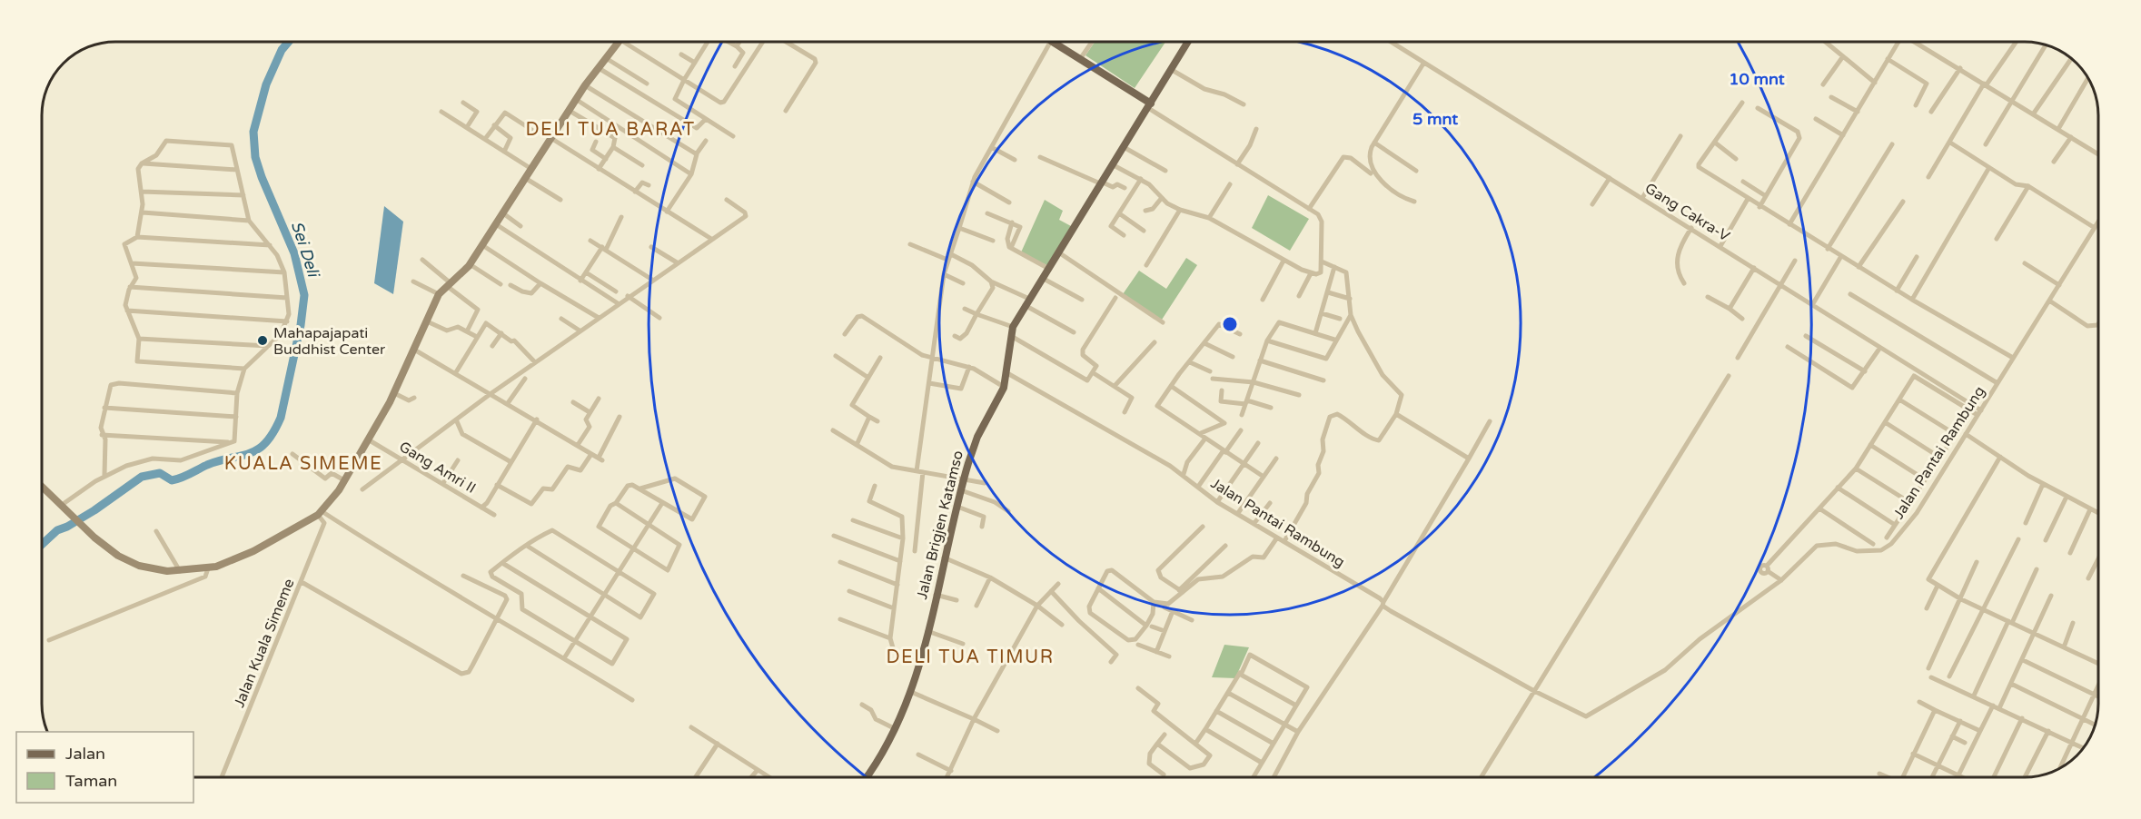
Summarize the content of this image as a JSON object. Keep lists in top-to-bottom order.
{
  "streets": {
    "main road": ["Jalan Brigjen Katamso"],
    "street": [
      "Gang Cakra-V",
      "Jalan Pantai Rambung",
      "Gang Amri II",
      "Jalan Kuala Simeme"
    ]
  },
  "crossings": [
    ["Gang Cakra-V", "Jalan Pantai Rambung"],
    ["Jalan Pantai Rambung", "Jalan Brigjen Katamso"]
  ],
  "districts": ["DELI TUA BARAT", "KUALA SIMEME", "DELI TUA TIMUR"],
  "water": ["Sei Deli"],
  "places": ["Mahapajapati Buddhist Center"],
  "legend": ["Jalan", "Taman"],
  "rings": ["10 mnt", "5 mnt"]
}
